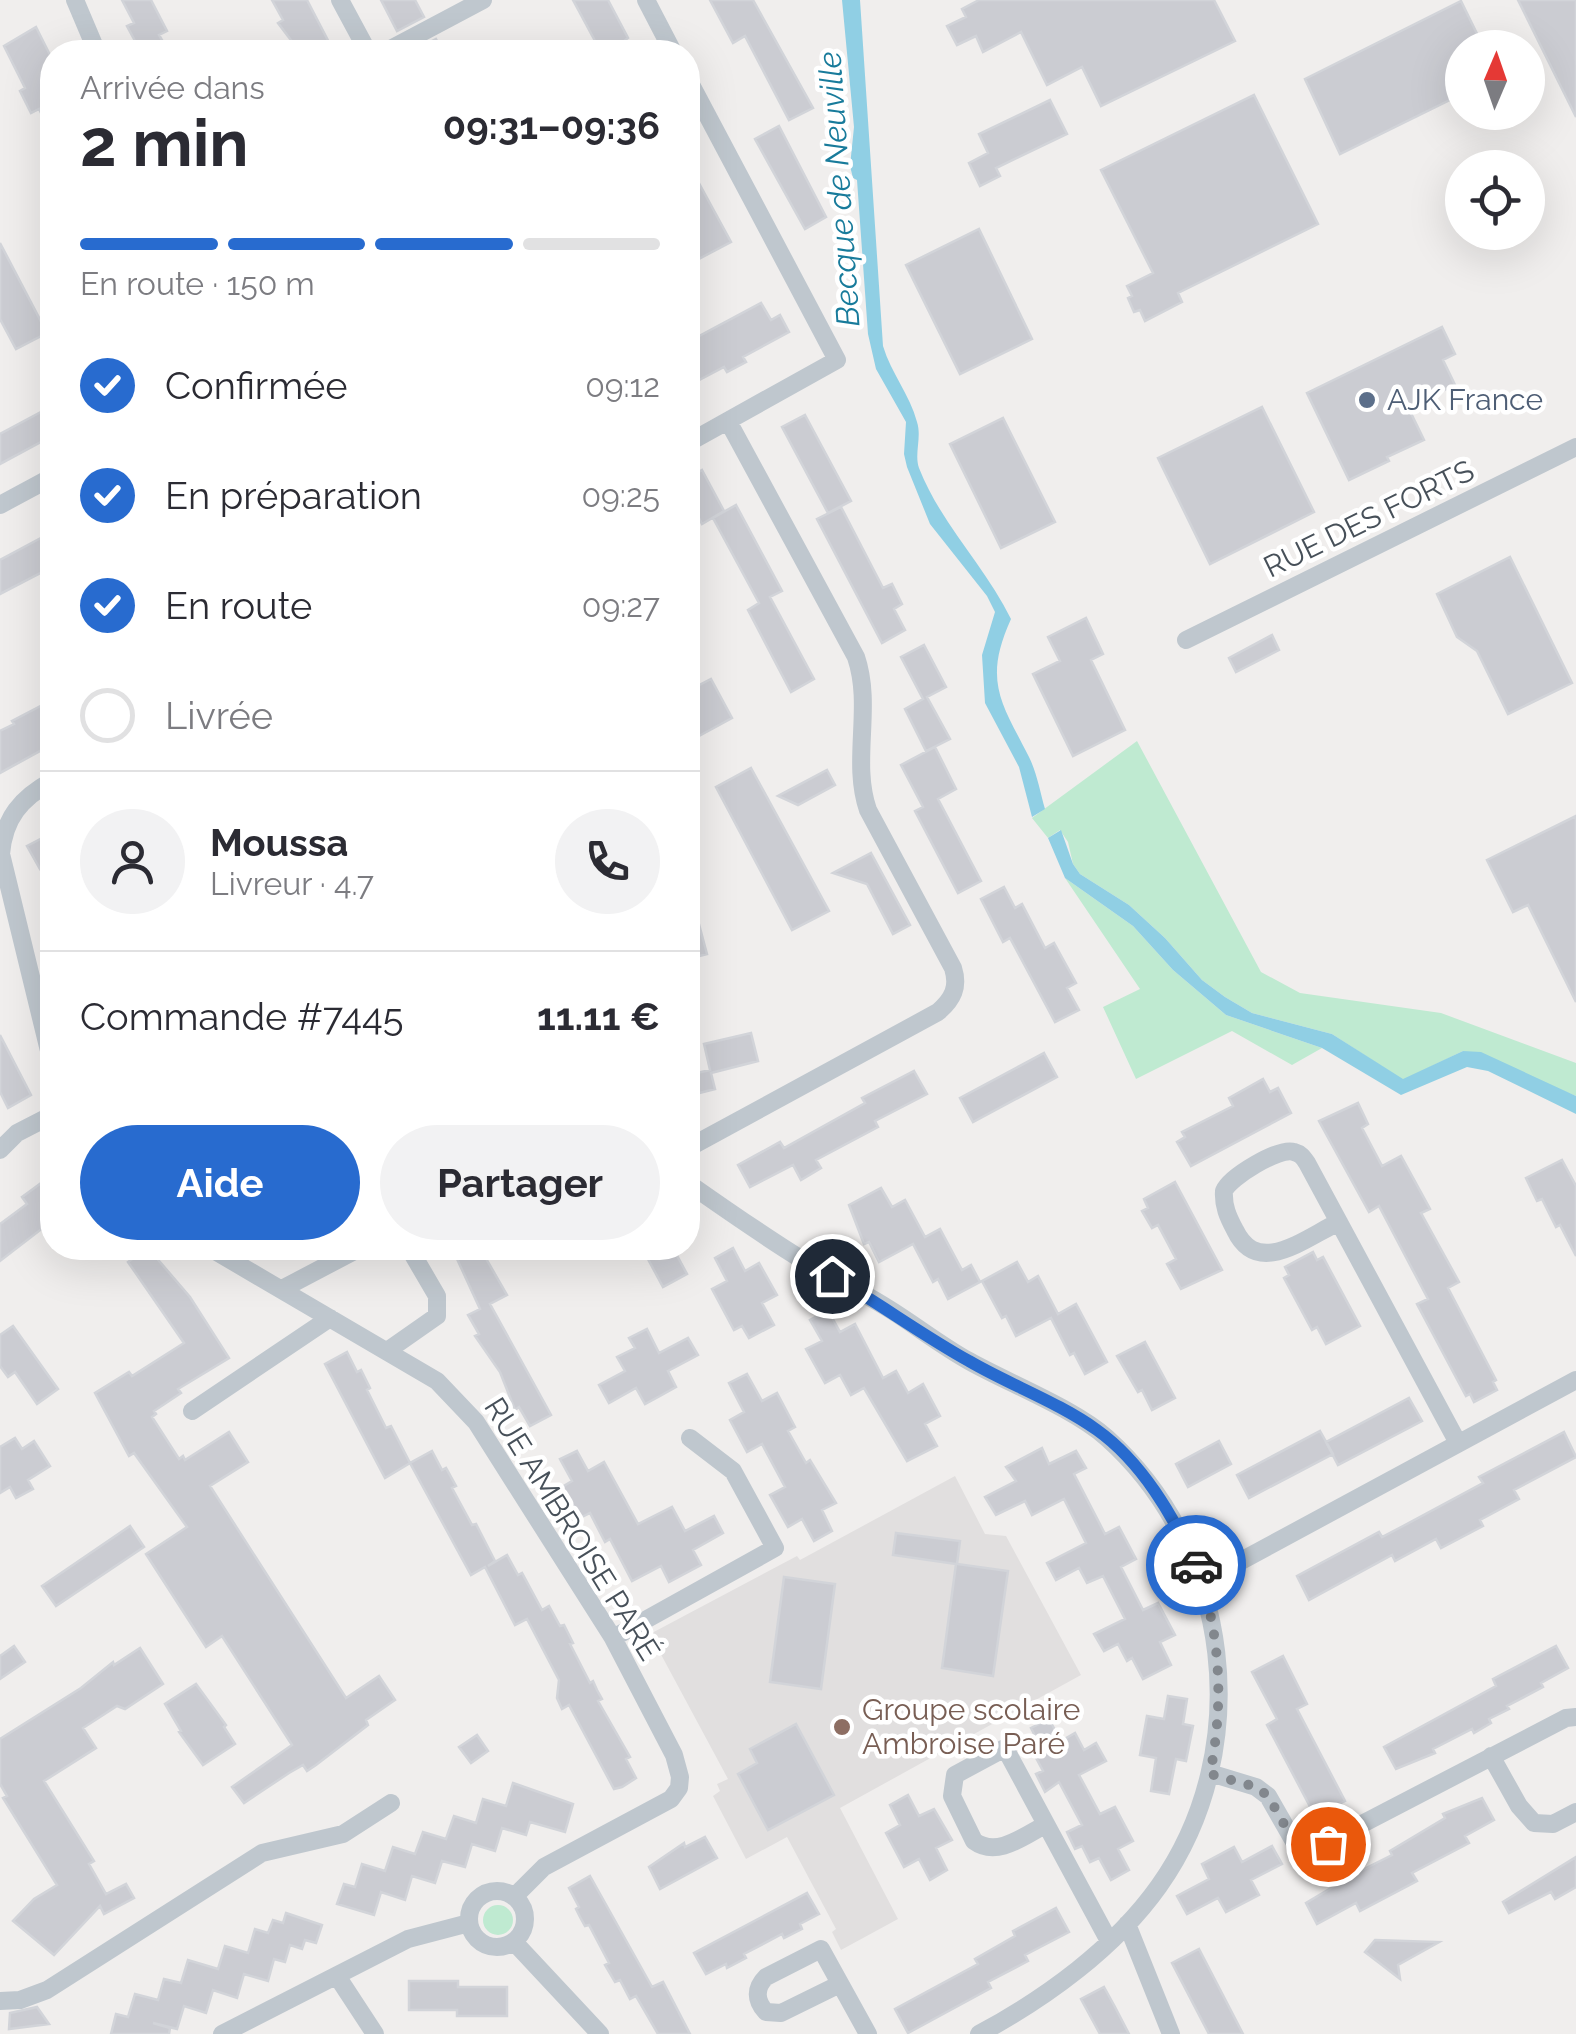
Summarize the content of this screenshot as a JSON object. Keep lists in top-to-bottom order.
{
  "streets": {
    "street": ["RUE DES FORTS", "RUE AMBROISE PARÉ"]
  },
  "water": ["Becque de Neuville"],
  "places": ["AJK France", "Groupe scolaire Ambroise Paré"],
  "north": "top",
  "page": {
    "heading": ["2 min", "Arrivée dans", "09:31–09:36"],
    "panel": [
      "Moussa",
      "Livreur · 4.7",
      "Commande #7445",
      "11.11 €"
    ],
    "bar": "En route · 150 m",
    "list": [
      ["Confirmée", "09:12"],
      ["En préparation", "09:25"],
      ["En route", "09:27"],
      "Livrée"
    ],
    "buttons": ["Aide", "Partager"]
  }
}
